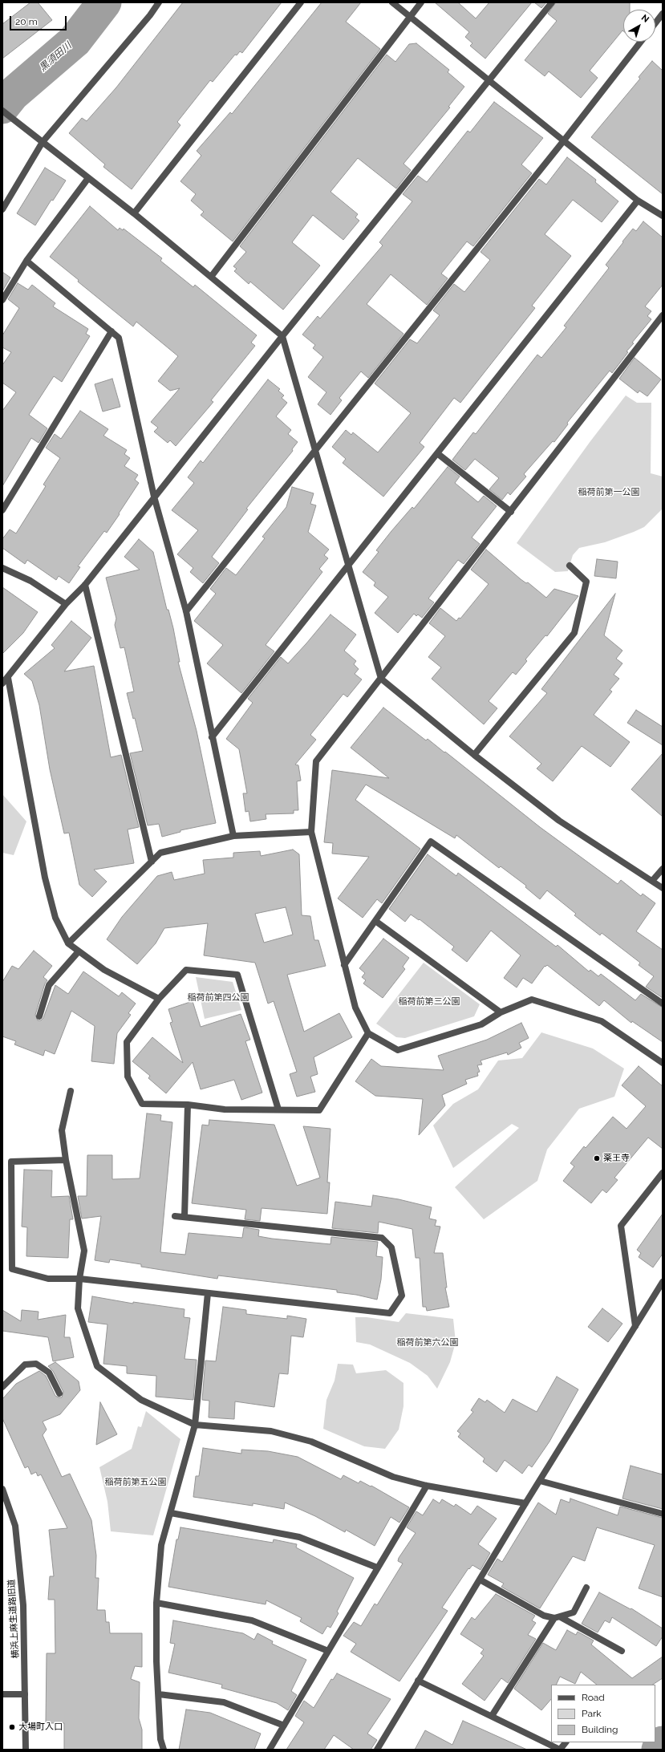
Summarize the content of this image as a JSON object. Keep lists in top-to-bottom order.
{
  "streets": {
    "street": ["横浜上麻生道路旧道"]
  },
  "water": ["黒須田川"],
  "parks": [
    "稲荷前第一公園",
    "稲荷前第四公園",
    "稲荷前第三公園",
    "稲荷前第六公園",
    "稲荷前第五公園"
  ],
  "places": ["薬王寺", "大場町入口"],
  "legend": ["Road", "Park", "Building"],
  "scale_bar": "20 m",
  "north": "top right"
}
